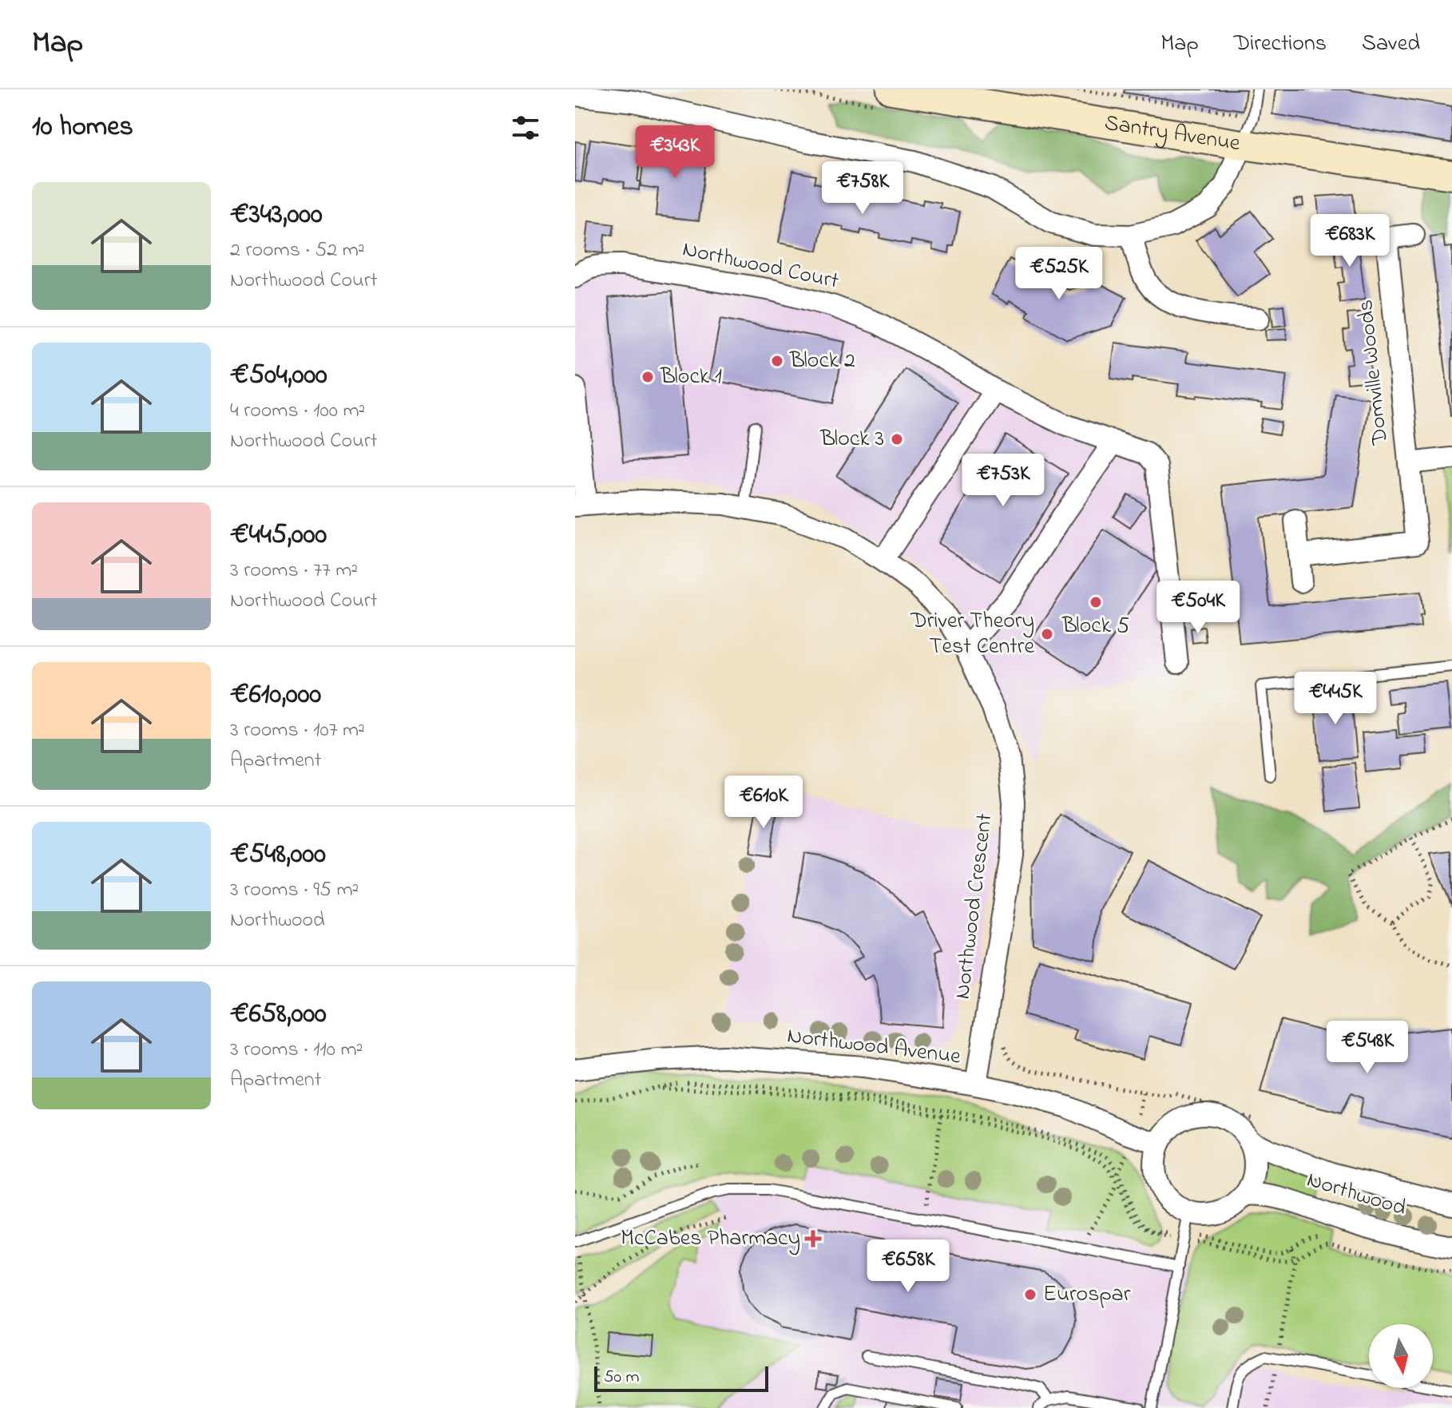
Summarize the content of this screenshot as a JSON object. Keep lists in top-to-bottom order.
{
  "streets": {
    "main road": ["Santry Avenue"],
    "street": [
      "Northwood Court",
      "Domville Woods",
      "Northwood Crescent",
      "Northwood Avenue",
      "Northwood"
    ]
  },
  "crossings": [
    ["Northwood Crescent", "Northwood Avenue"],
    ["Northwood Avenue", "Northwood"]
  ],
  "places": {
    "other": [
      "Block 2",
      "Block 1",
      "Block 3",
      "Block 5",
      "Driver Theory Test Centre",
      "Eurospar"
    ],
    "health": ["McCabes Pharmacy"]
  },
  "scale_bar": "50 m",
  "north": "bottom",
  "page": {
    "header": "Map",
    "nav": ["Map", "Directions", "Saved"],
    "heading": "10 homes",
    "price": [
      "€343K",
      "€758K",
      "€683K",
      "€525K",
      "€753K",
      "€504K",
      "€445K",
      "€610K",
      "€548K",
      "€658K"
    ],
    "list": [
      {
        "name": "€343,000",
        "note": "2 rooms · 52 m² · Northwood Court"
      },
      {
        "name": "€504,000",
        "note": "4 rooms · 100 m² · Northwood Court"
      },
      {
        "name": "€445,000",
        "note": "3 rooms · 77 m² · Northwood Court"
      },
      {
        "name": "€610,000",
        "note": "3 rooms · 107 m² · Apartment"
      },
      {
        "name": "€548,000",
        "note": "3 rooms · 95 m² · Northwood"
      },
      {
        "name": "€658,000",
        "note": "3 rooms · 110 m² · Apartment"
      }
    ],
    "scale": "50 m"
  }
}
